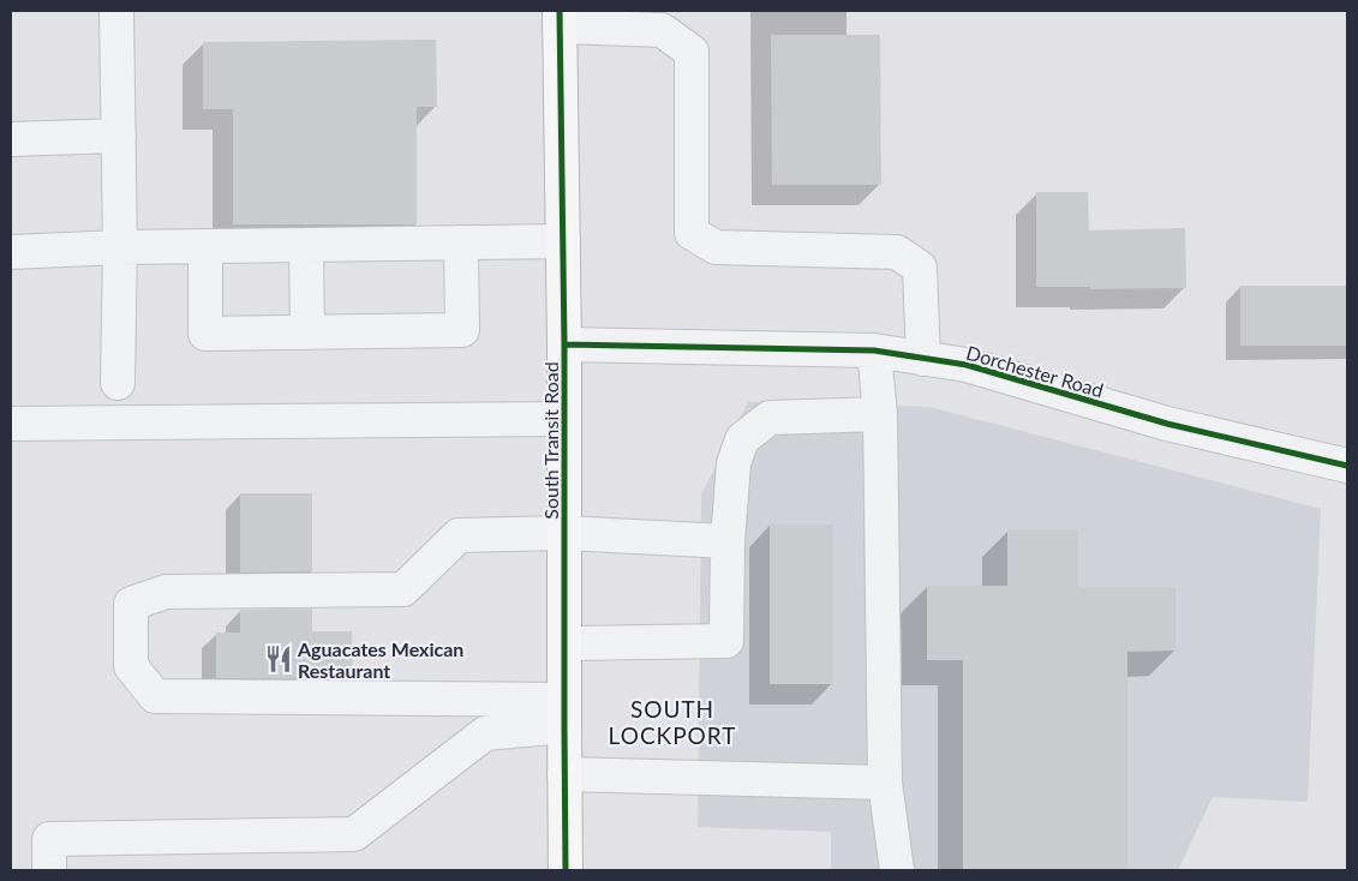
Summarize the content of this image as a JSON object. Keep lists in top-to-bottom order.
{
  "streets": {
    "highway": ["South Transit Road"],
    "street": ["Dorchester Road"]
  },
  "crossings": [
    ["Dorchester Road", "South Transit Road"]
  ],
  "districts": ["SOUTH LOCKPORT"],
  "places": {
    "restaurant": ["Aguacates Mexican Restaurant"]
  }
}
